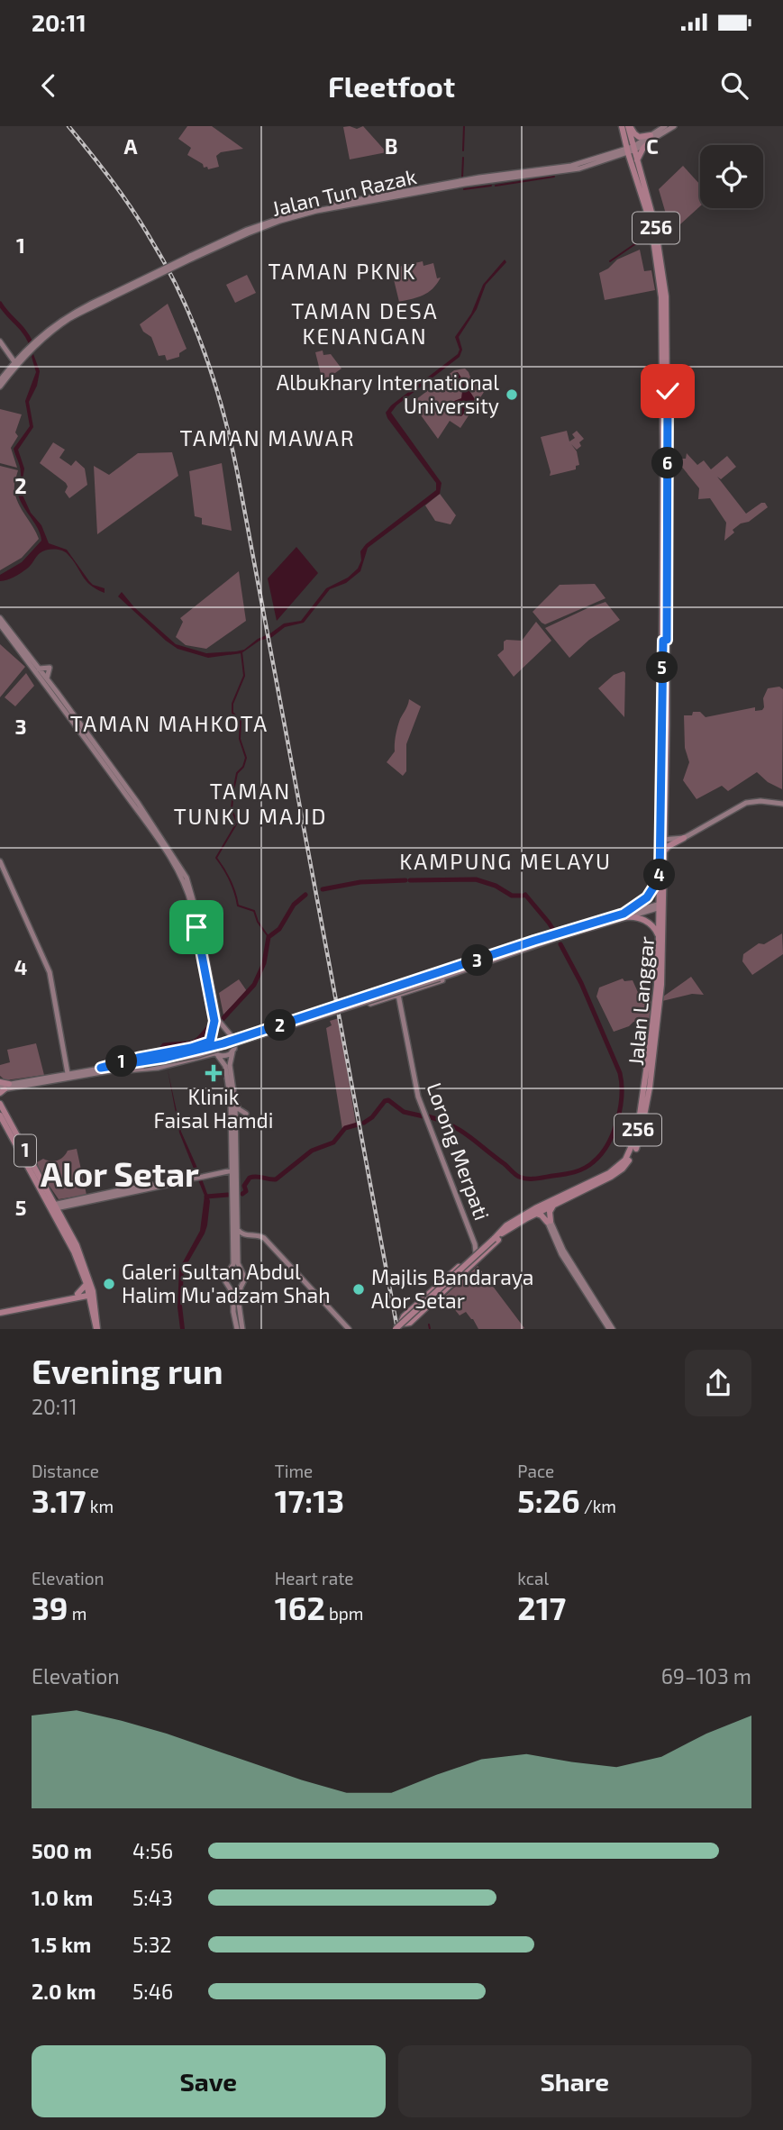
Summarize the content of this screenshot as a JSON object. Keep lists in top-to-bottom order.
{
  "streets": {
    "main road": [
      "Jalan Tun Razak",
      "256",
      "Jalan Langgar",
      "1",
      "Lorong Merpati"
    ]
  },
  "crossings": [
    ["Jalan Tun Razak", "Jalan Langgar"]
  ],
  "districts": [
    "TAMAN PKNK",
    "TAMAN DESA KENANGAN",
    "TAMAN MAWAR",
    "TAMAN MAHKOTA",
    "TAMAN TUNKU MAJID",
    "KAMPUNG MELAYU",
    "Alor Setar"
  ],
  "places": {
    "other": ["Albukhary International University", "Galeri Sultan Abdul Halim Mu'adzam Shah", "Majlis Bandaraya Alor Setar"],
    "health": ["Klinik Faisal Hamdi"]
  },
  "page": {
    "status": "20:11",
    "header": "Fleetfoot",
    "pins": [
      "6",
      "5",
      "4",
      "3",
      "2",
      "1"
    ],
    "heading": ["Evening run", "20:11"],
    "stats": [
      ["Distance", "3.17 km"],
      ["Time", "17:13"],
      ["Pace", "5:26 /km"],
      ["Elevation", "39 m"],
      ["Heart rate", "162 bpm"],
      ["kcal", "217"]
    ],
    "chart": ["Elevation", "69–103 m"],
    "list": [
      {
        "name": "500 m",
        "note": "4:56"
      },
      {
        "name": "1.0 km",
        "note": "5:43"
      },
      {
        "name": "1.5 km",
        "note": "5:32"
      },
      {
        "name": "2.0 km",
        "note": "5:46"
      }
    ],
    "buttons": ["Save", "Share"]
  },
  "grid": {
    "columns": ["A", "B", "C"],
    "rows": [
      "1",
      "2",
      "3",
      "4",
      "5"
    ]
  }
}
